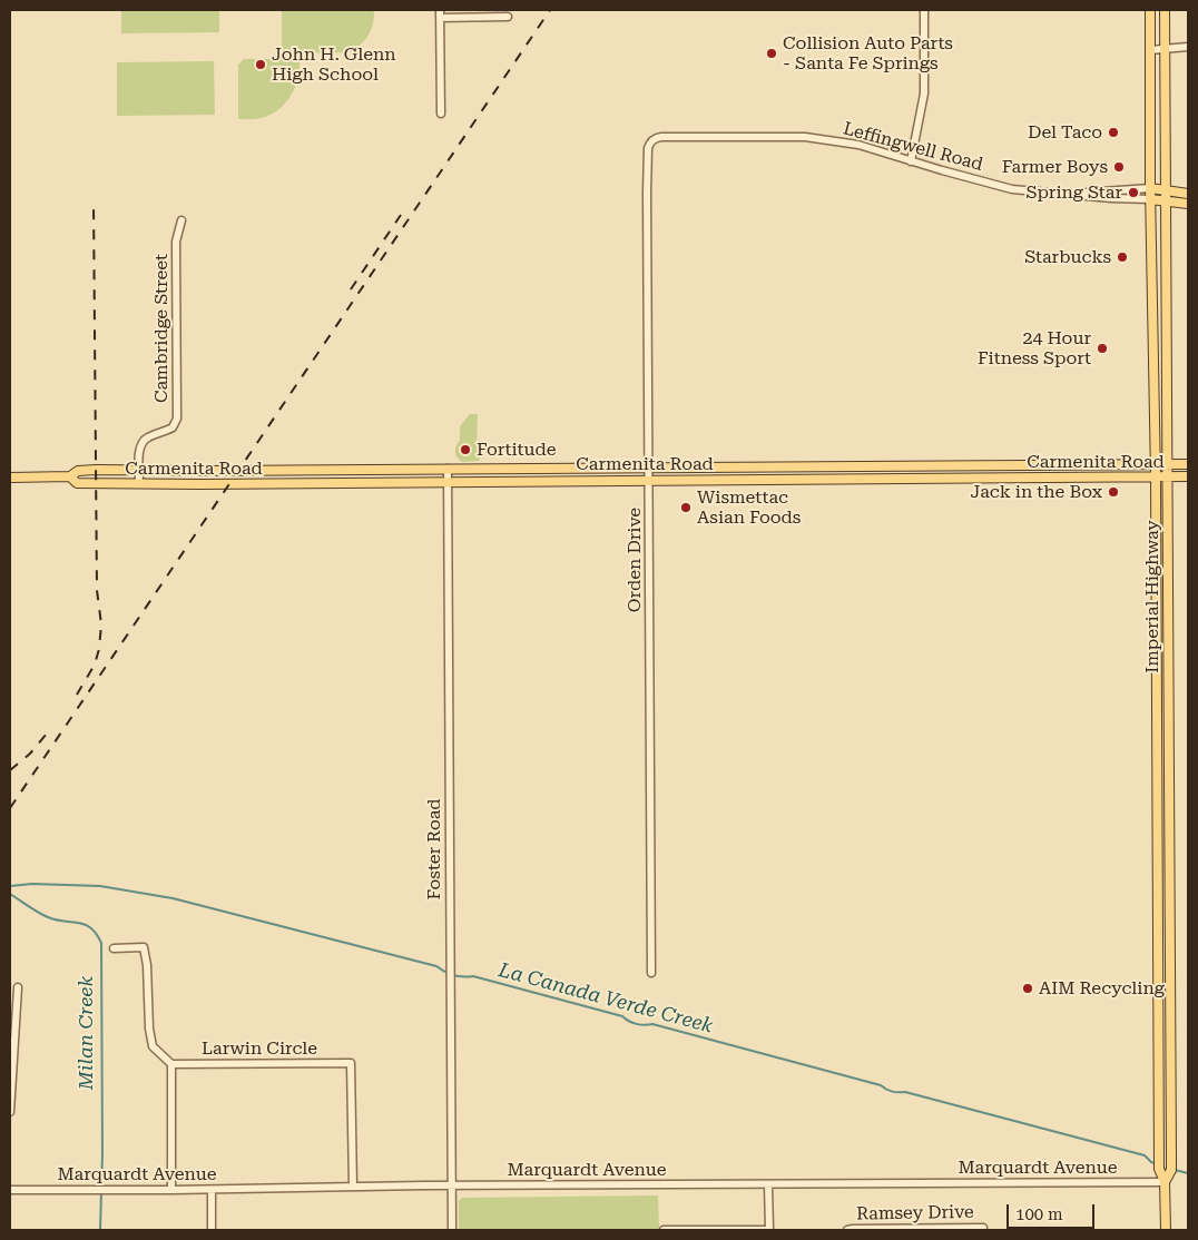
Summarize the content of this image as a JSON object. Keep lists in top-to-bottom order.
{
  "streets": {
    "main road": ["Leffingwell Road", "Carmenita Road", "Imperial Highway"],
    "street": [
      "Cambridge Street",
      "Orden Drive",
      "Foster Road",
      "Larwin Circle",
      "Marquardt Avenue",
      "Ramsey Drive"
    ]
  },
  "crossings": [
    ["Leffingwell Road", "Orden Drive"],
    ["Leffingwell Road", "Imperial Highway"],
    ["Cambridge Street", "Carmenita Road"],
    ["Carmenita Road", "Orden Drive"],
    ["Carmenita Road", "Imperial Highway"],
    ["Carmenita Road", "Foster Road"],
    ["Imperial Highway", "Marquardt Avenue"],
    ["Foster Road", "Marquardt Avenue"],
    ["Larwin Circle", "Marquardt Avenue"]
  ],
  "water": ["La Canada Verde Creek", "Milan Creek"],
  "places": [
    "Collision Auto Parts - Santa Fe Springs",
    "John H. Glenn High School",
    "Del Taco",
    "Farmer Boys",
    "Spring Star",
    "Starbucks",
    "24 Hour Fitness Sport",
    "Fortitude",
    "Jack in the Box",
    "Wismettac Asian Foods",
    "AIM Recycling"
  ],
  "scale_bar": "100 m"
}
